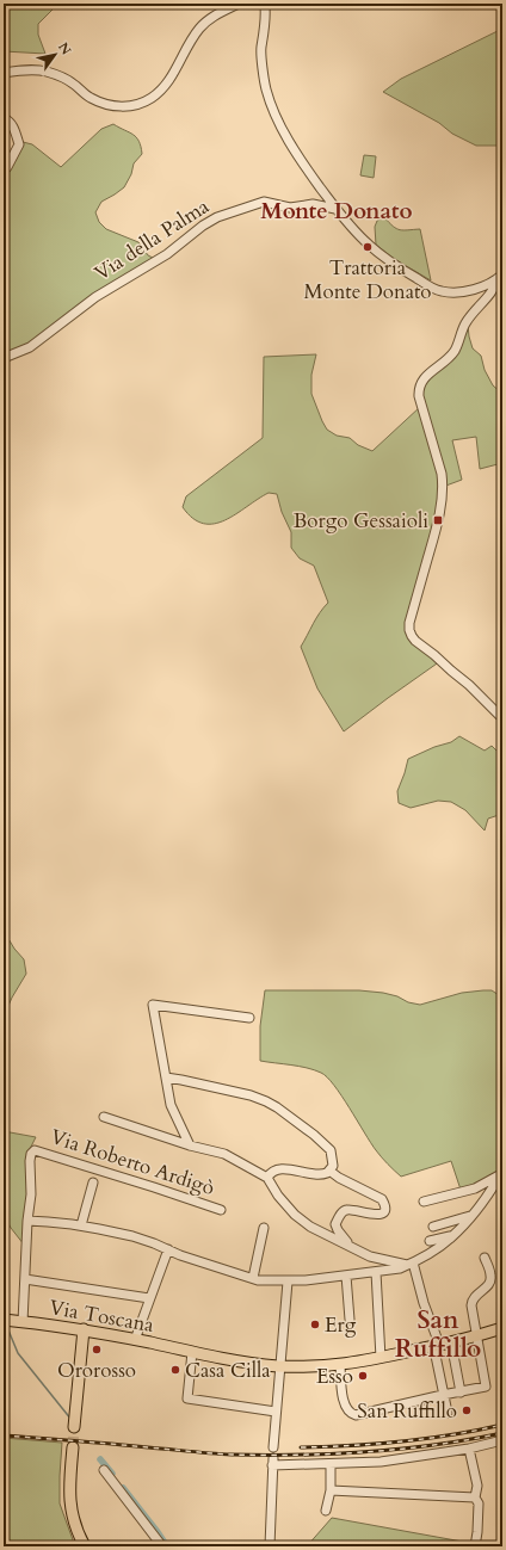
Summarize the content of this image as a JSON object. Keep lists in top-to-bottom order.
{
  "streets": {
    "main road": ["Via Toscana"],
    "street": ["Via della Palma", "Via Roberto Ardigò"]
  },
  "crossings": [
    ["Via Roberto Ardigò", "Via Toscana"]
  ],
  "districts": ["Monte Donato", "San Ruffillo"],
  "places": {
    "other": [
      "Trattoria Monte Donato",
      "Erg",
      "Ororosso",
      "Casa Cilla",
      "Esso",
      "San Ruffillo"
    ],
    "transit": ["Borgo Gessaioli"]
  },
  "north": "top right"
}
